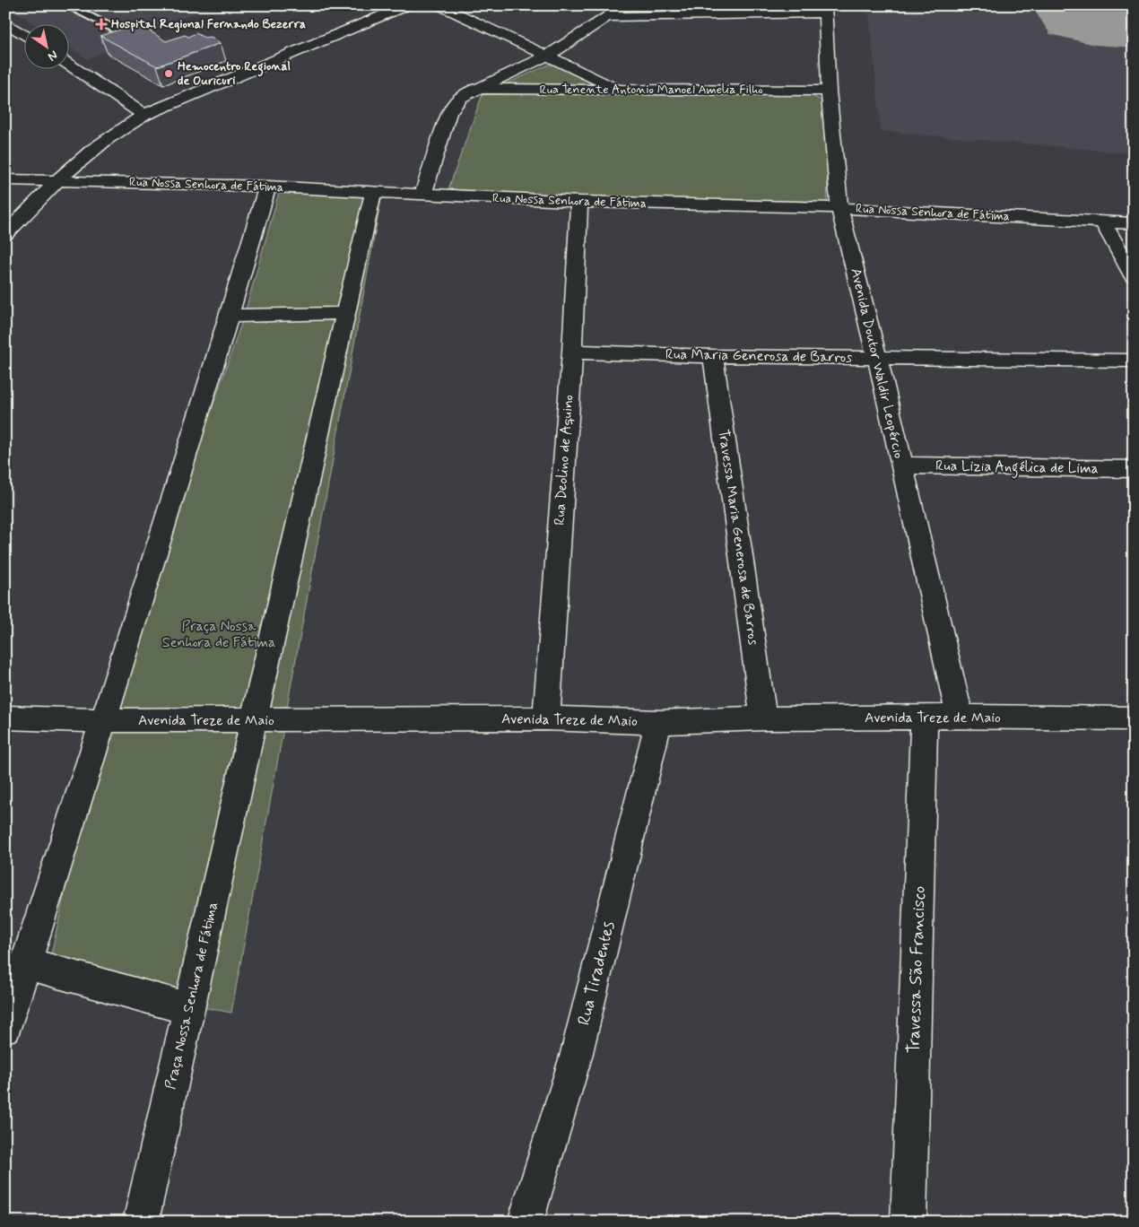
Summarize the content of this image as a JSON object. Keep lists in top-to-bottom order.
{
  "streets": {
    "street": [
      "Rua Tenente Antonio Manoel Amelia Filho",
      "Rua Nossa Senhora de Fátima",
      "Rua Maria Generosa de Barros",
      "Avenida Doutor Waldir Leopércio",
      "Rua Deolino de Aquino",
      "Rua Lizia Angélica de Lima",
      "Travessa Maria Generosa de Barros",
      "Avenida Treze de Maio",
      "Travessa São Francisco",
      "Rua Tiradentes",
      "Praça Nossa Senhora de Fátima"
    ]
  },
  "crossings": [
    ["Rua Tenente Antonio Manoel Amelia Filho", "Avenida Doutor Waldir Leopércio"],
    ["Rua Nossa Senhora de Fátima", "Avenida Doutor Waldir Leopércio"],
    ["Rua Nossa Senhora de Fátima", "Rua Deolino de Aquino"],
    ["Rua Nossa Senhora de Fátima", "Praça Nossa Senhora de Fátima"],
    ["Rua Maria Generosa de Barros", "Avenida Doutor Waldir Leopércio"],
    ["Rua Maria Generosa de Barros", "Rua Deolino de Aquino"],
    ["Rua Maria Generosa de Barros", "Travessa Maria Generosa de Barros"],
    ["Avenida Doutor Waldir Leopércio", "Rua Lizia Angélica de Lima"],
    ["Avenida Doutor Waldir Leopércio", "Avenida Treze de Maio"],
    ["Rua Deolino de Aquino", "Avenida Treze de Maio"],
    ["Travessa Maria Generosa de Barros", "Avenida Treze de Maio"],
    ["Avenida Treze de Maio", "Travessa São Francisco"],
    ["Avenida Treze de Maio", "Rua Tiradentes"],
    ["Avenida Treze de Maio", "Praça Nossa Senhora de Fátima"]
  ],
  "parks": ["Praça Nossa Senhora de Fátima"],
  "places": {
    "health": ["Hospital Regional Fernando Bezerra"],
    "other": ["Hemocentro Regional de Ouricuri"]
  },
  "north": "bottom right"
}
